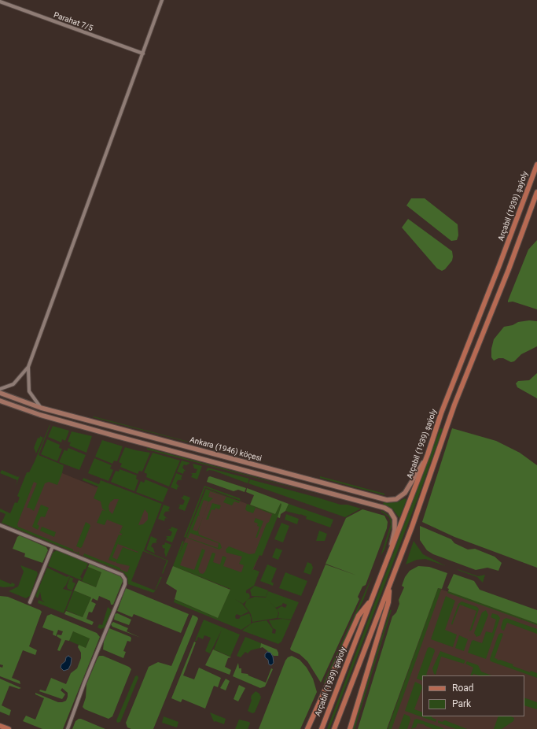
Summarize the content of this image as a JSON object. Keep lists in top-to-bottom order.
{
  "streets": {
    "main road": ["Arçabil (1939) şaýoly", "Ankara (1946) köçesi"],
    "street": ["Parahat 7/5"]
  },
  "crossings": [
    ["Arçabil (1939) şaýoly", "Ankara (1946) köçesi"]
  ],
  "legend": ["Road", "Park"]
}
